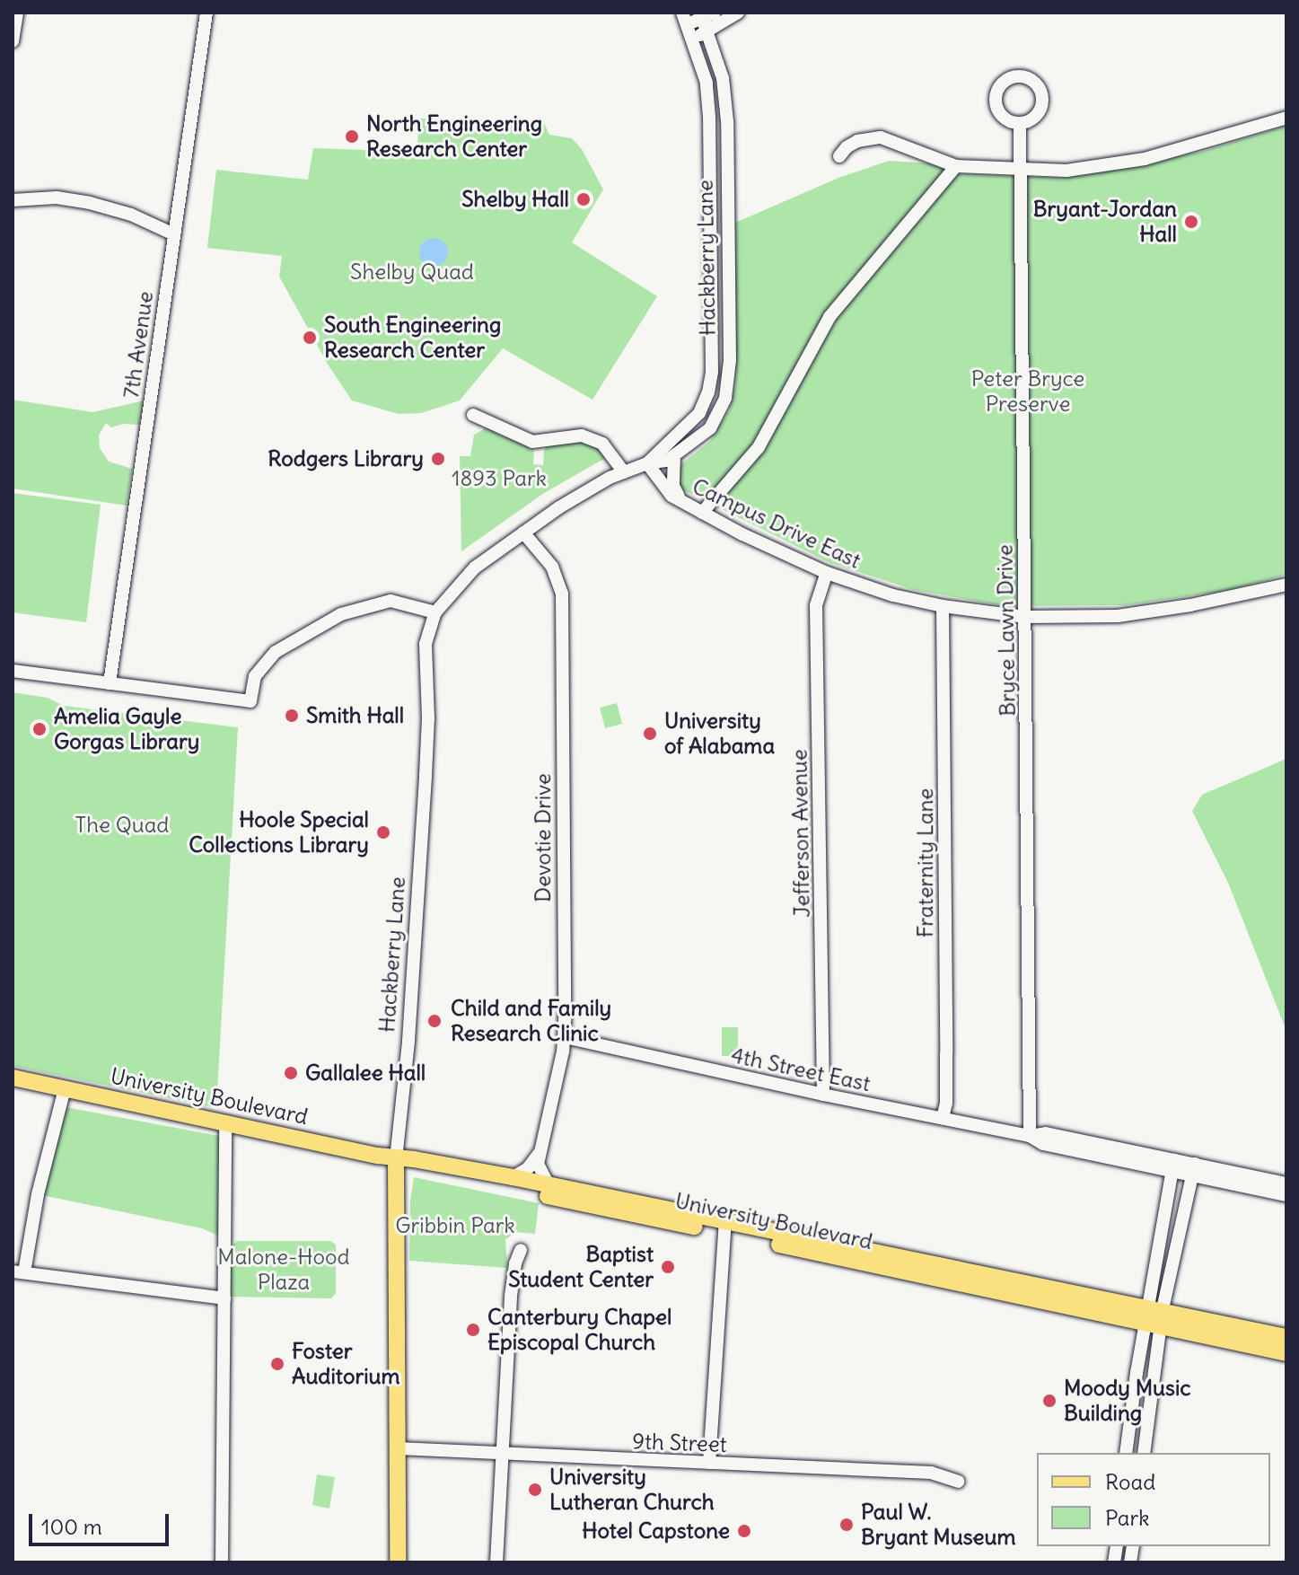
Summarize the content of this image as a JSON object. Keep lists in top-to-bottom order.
{
  "streets": {
    "main road": ["Hackberry Lane", "University Boulevard"],
    "street": [
      "7th Avenue",
      "Campus Drive East",
      "Bryce Lawn Drive",
      "Jefferson Avenue",
      "Devotie Drive",
      "Fraternity Lane",
      "4th Street East",
      "9th Street"
    ]
  },
  "crossings": [
    ["Hackberry Lane", "Campus Drive East"],
    ["Hackberry Lane", "Devotie Drive"],
    ["Hackberry Lane", "University Boulevard"],
    ["Hackberry Lane", "9th Street"],
    ["Campus Drive East", "Bryce Lawn Drive"],
    ["Campus Drive East", "Jefferson Avenue"],
    ["Campus Drive East", "Fraternity Lane"],
    ["Bryce Lawn Drive", "4th Street East"],
    ["Jefferson Avenue", "4th Street East"],
    ["Devotie Drive", "4th Street East"],
    ["Devotie Drive", "University Boulevard"],
    ["Fraternity Lane", "4th Street East"]
  ],
  "parks": [
    "Shelby Quad",
    "Peter Bryce Preserve",
    "1893 Park",
    "The Quad",
    "Gribbin Park",
    "Malone-Hood Plaza"
  ],
  "places": [
    "North Engineering Research Center",
    "Shelby Hall",
    "Bryant-Jordan Hall",
    "South Engineering Research Center",
    "Rodgers Library",
    "Smith Hall",
    "Amelia Gayle Gorgas Library",
    "University of Alabama",
    "Hoole Special Collections Library",
    "Child and Family Research Clinic",
    "Gallalee Hall",
    "Baptist Student Center",
    "Canterbury Chapel Episcopal Church",
    "Foster Auditorium",
    "Moody Music Building",
    "University Lutheran Church",
    "Paul W. Bryant Museum",
    "Hotel Capstone"
  ],
  "legend": ["Road", "Park"],
  "scale_bar": "100 m"
}
